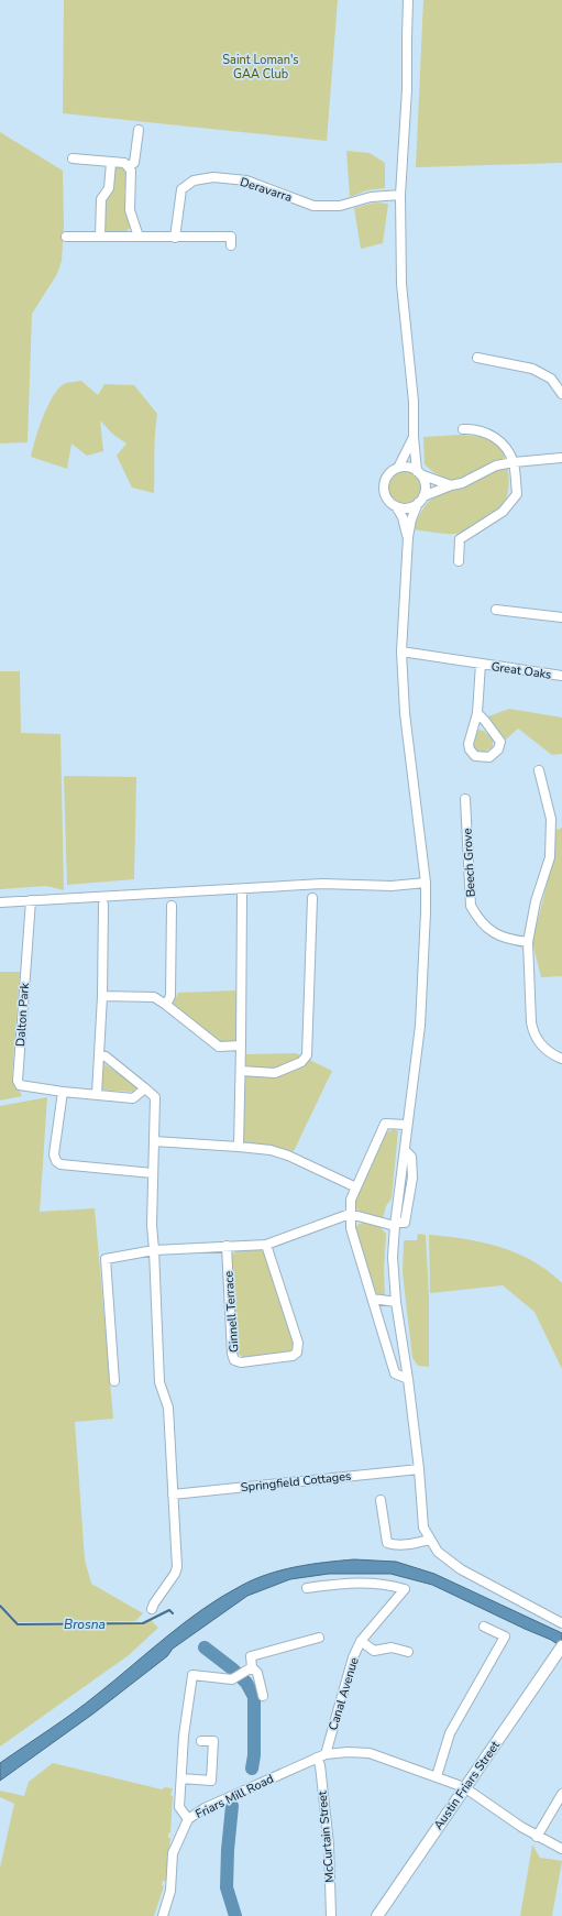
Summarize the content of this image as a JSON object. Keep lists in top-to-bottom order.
{
  "streets": {
    "main road": ["Austin Friars Street"],
    "street": [
      "Deravarra",
      "Great Oaks",
      "Beech Grove",
      "Dalton Park",
      "Ginnell Terrace",
      "Springfield Cottages",
      "Canal Avenue",
      "Friars Mill Road",
      "McCurtain Street"
    ]
  },
  "crossings": [
    ["Canal Avenue", "Friars Mill Road"],
    ["Canal Avenue", "McCurtain Street"],
    ["Friars Mill Road", "McCurtain Street"]
  ],
  "water": ["Brosna"],
  "parks": ["Saint Loman's GAA Club"]
}
